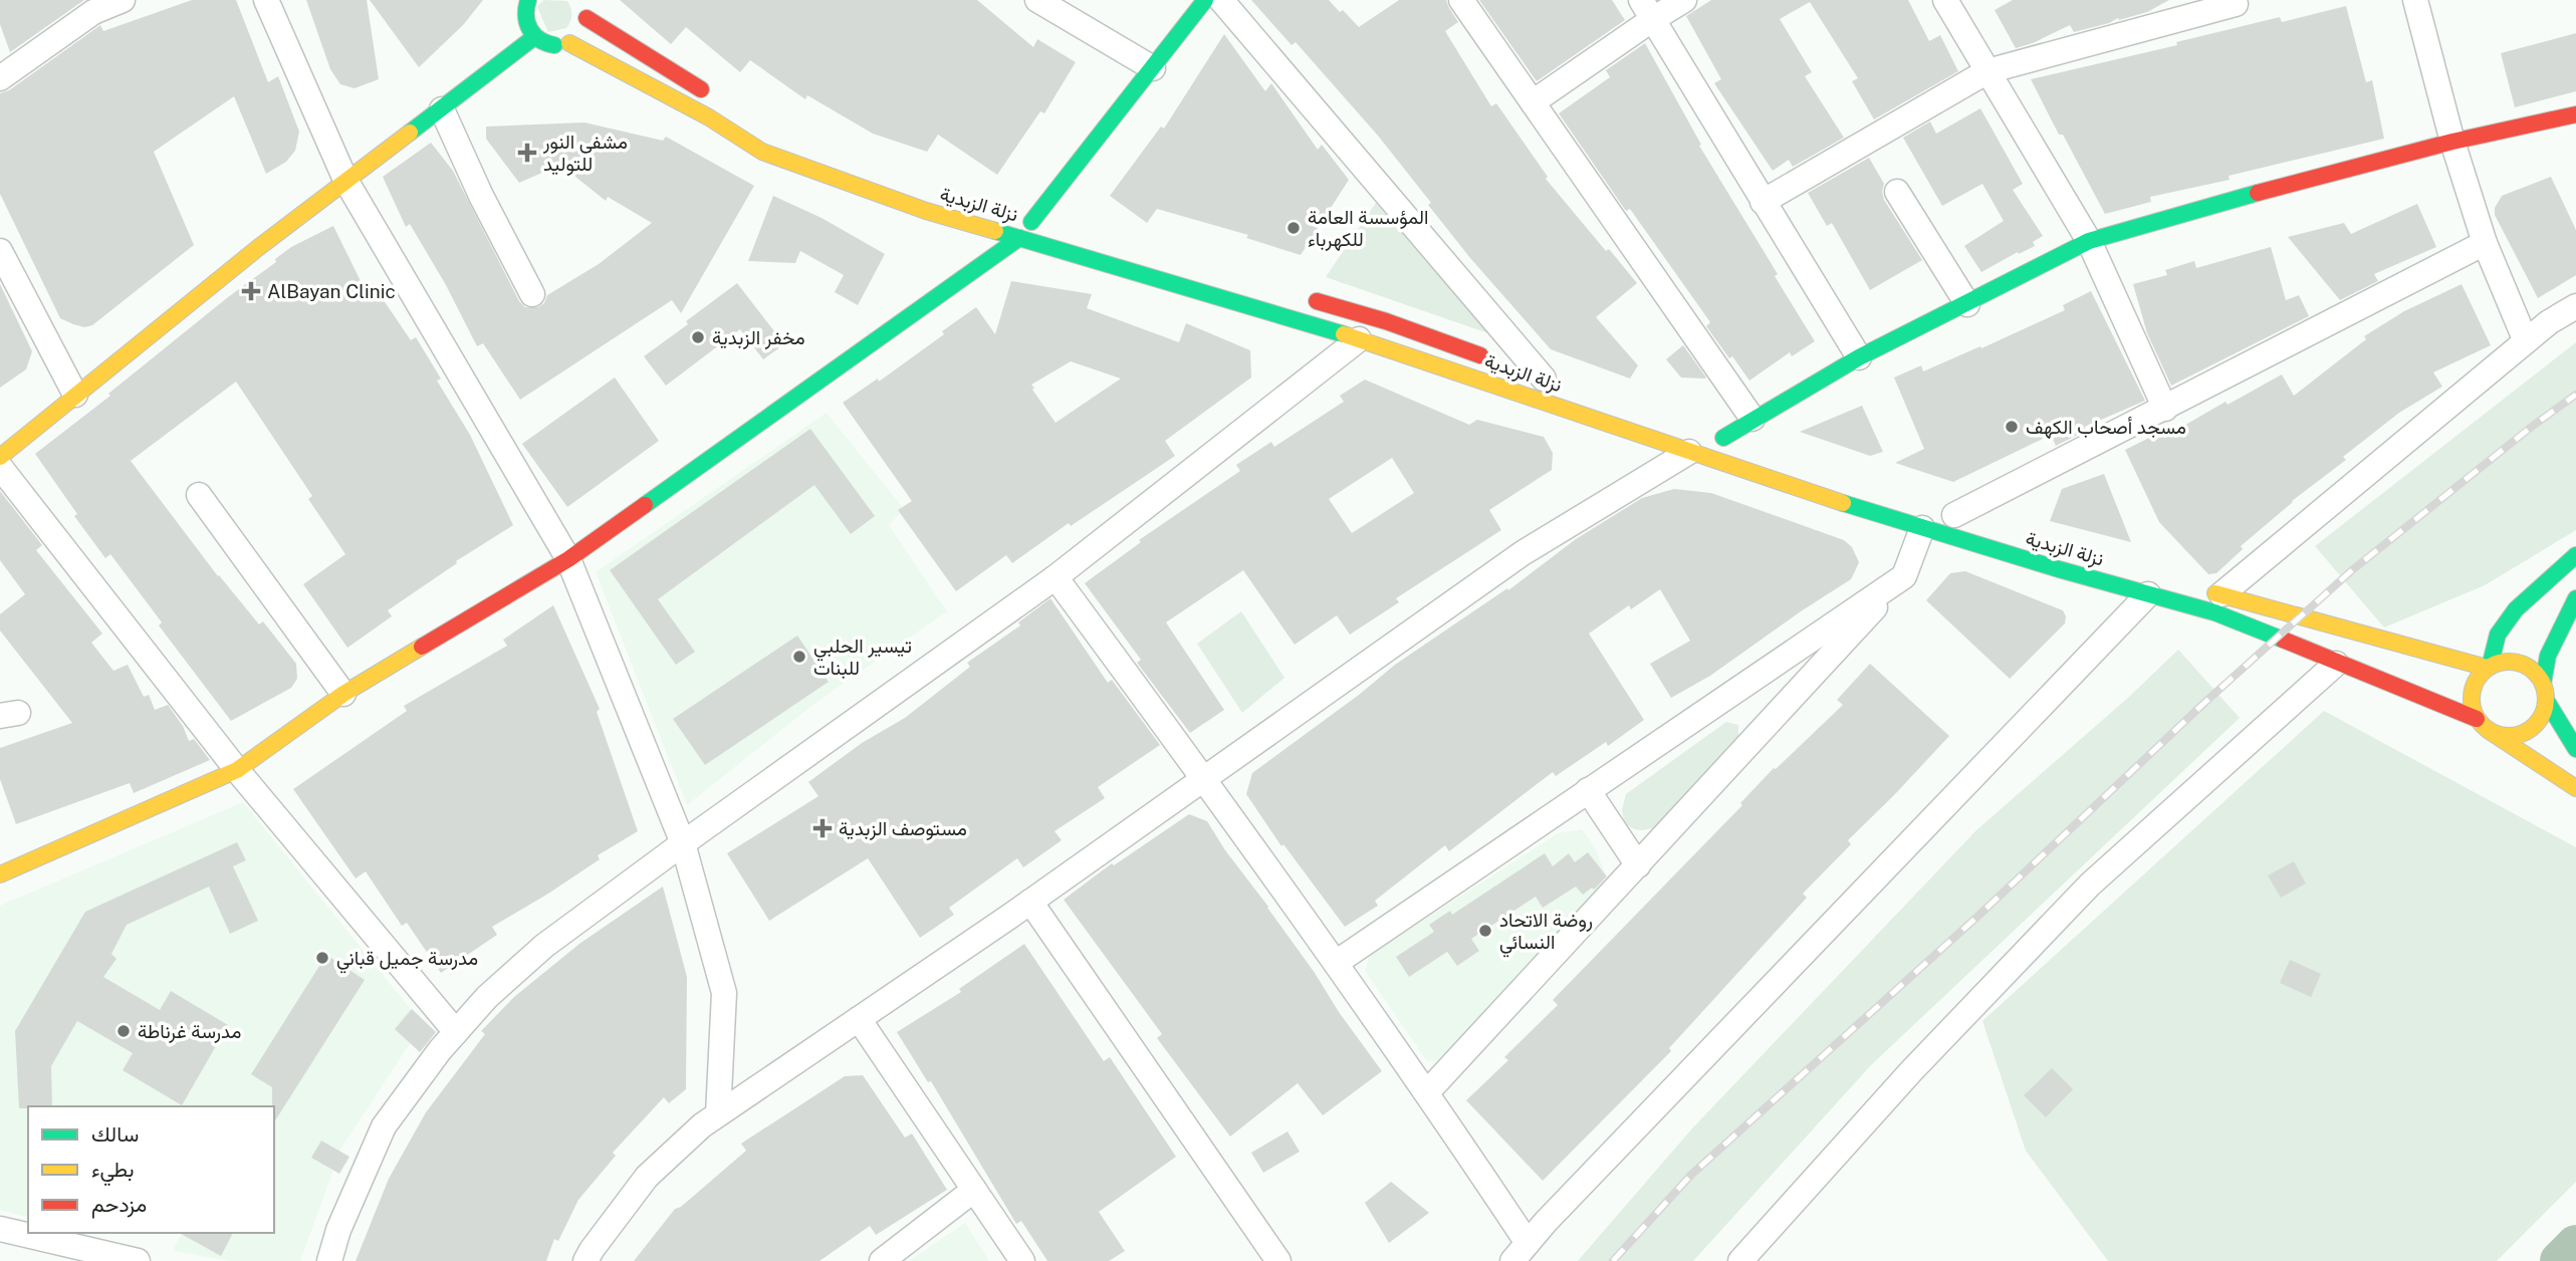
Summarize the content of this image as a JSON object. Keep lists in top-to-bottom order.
{
  "streets": {
    "main road": ["نزلة الزبدية"]
  },
  "places": {
    "health": ["مشفى النور للتوليد", "AlBayan Clinic", "مستوصف الزبدية"],
    "other": [
      "المؤسسة العامة للكهرباء",
      "مخفر الزبدية",
      "مسجد أصحاب الكهف",
      "تيسير الحلبي للبنات",
      "روضة الاتحاد النسائي",
      "مدرسة جميل قباني",
      "مدرسة غرناطة"
    ]
  },
  "legend": ["سالك", "بطيء", "مزدحم"]
}
